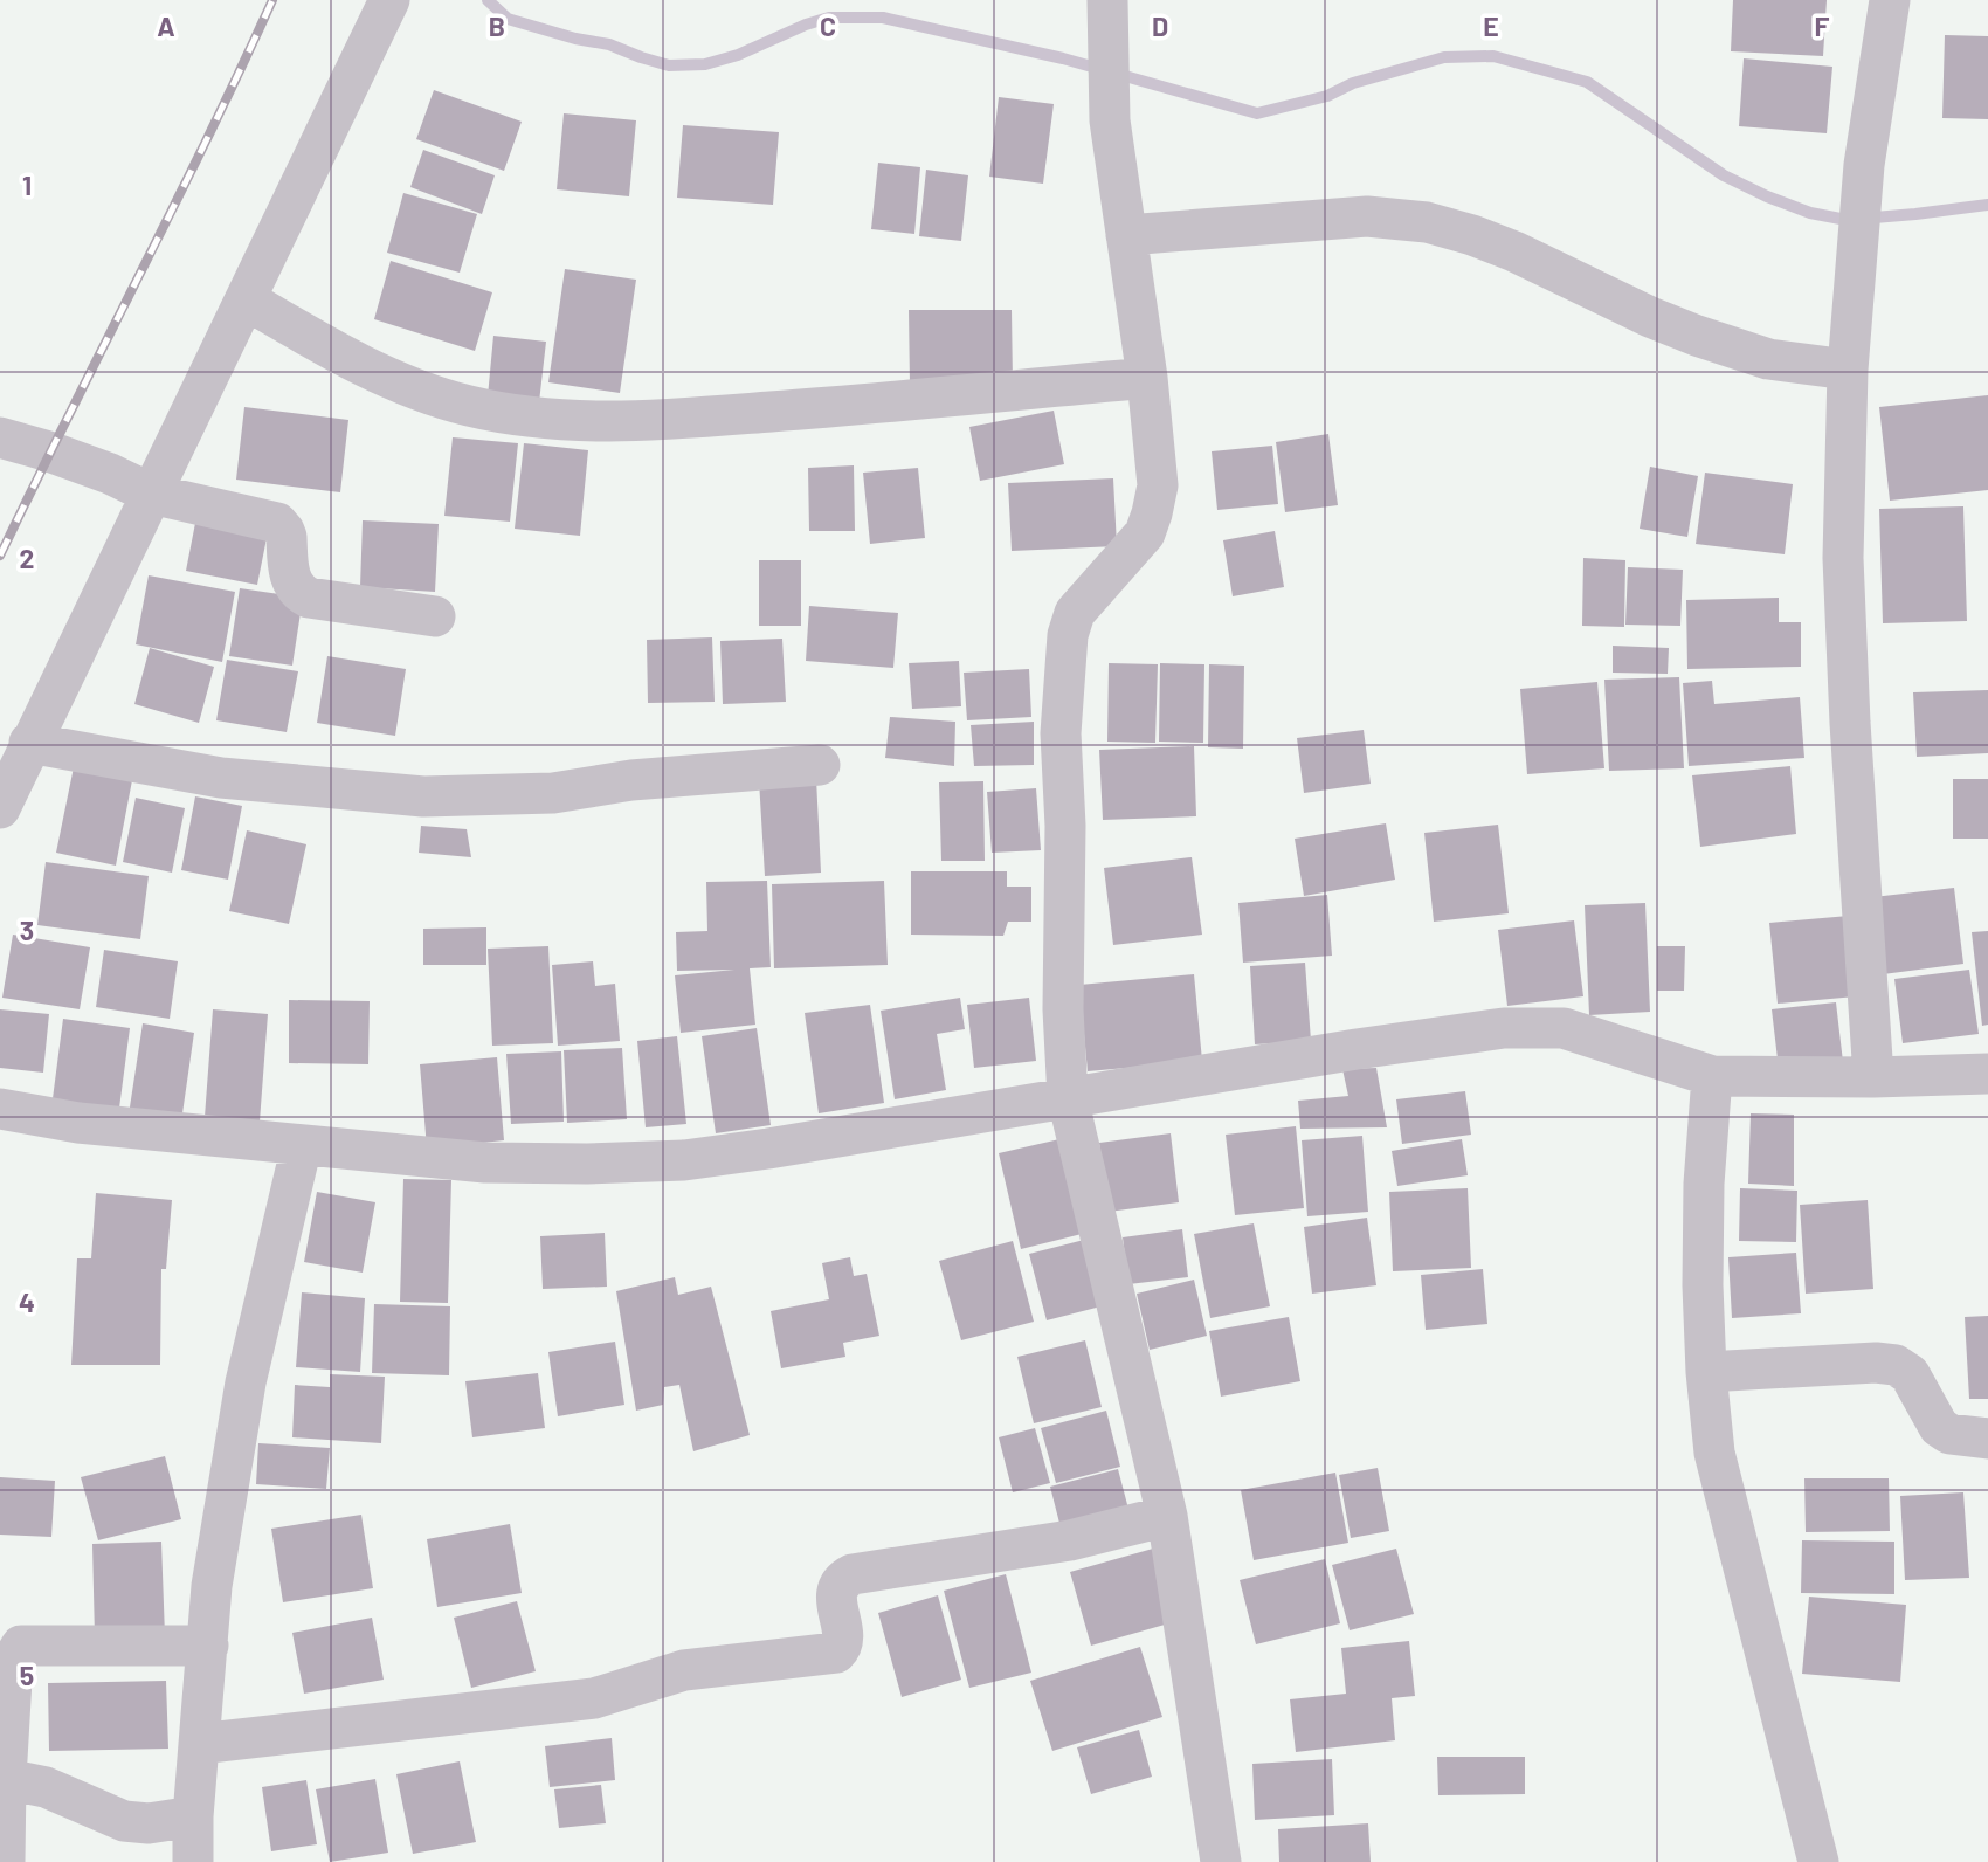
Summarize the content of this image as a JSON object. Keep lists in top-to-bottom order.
{
  "grid": {
    "columns": [
      "A",
      "B",
      "C",
      "D",
      "E",
      "F"
    ],
    "rows": [
      "1",
      "2",
      "3",
      "4",
      "5"
    ]
  }
}
